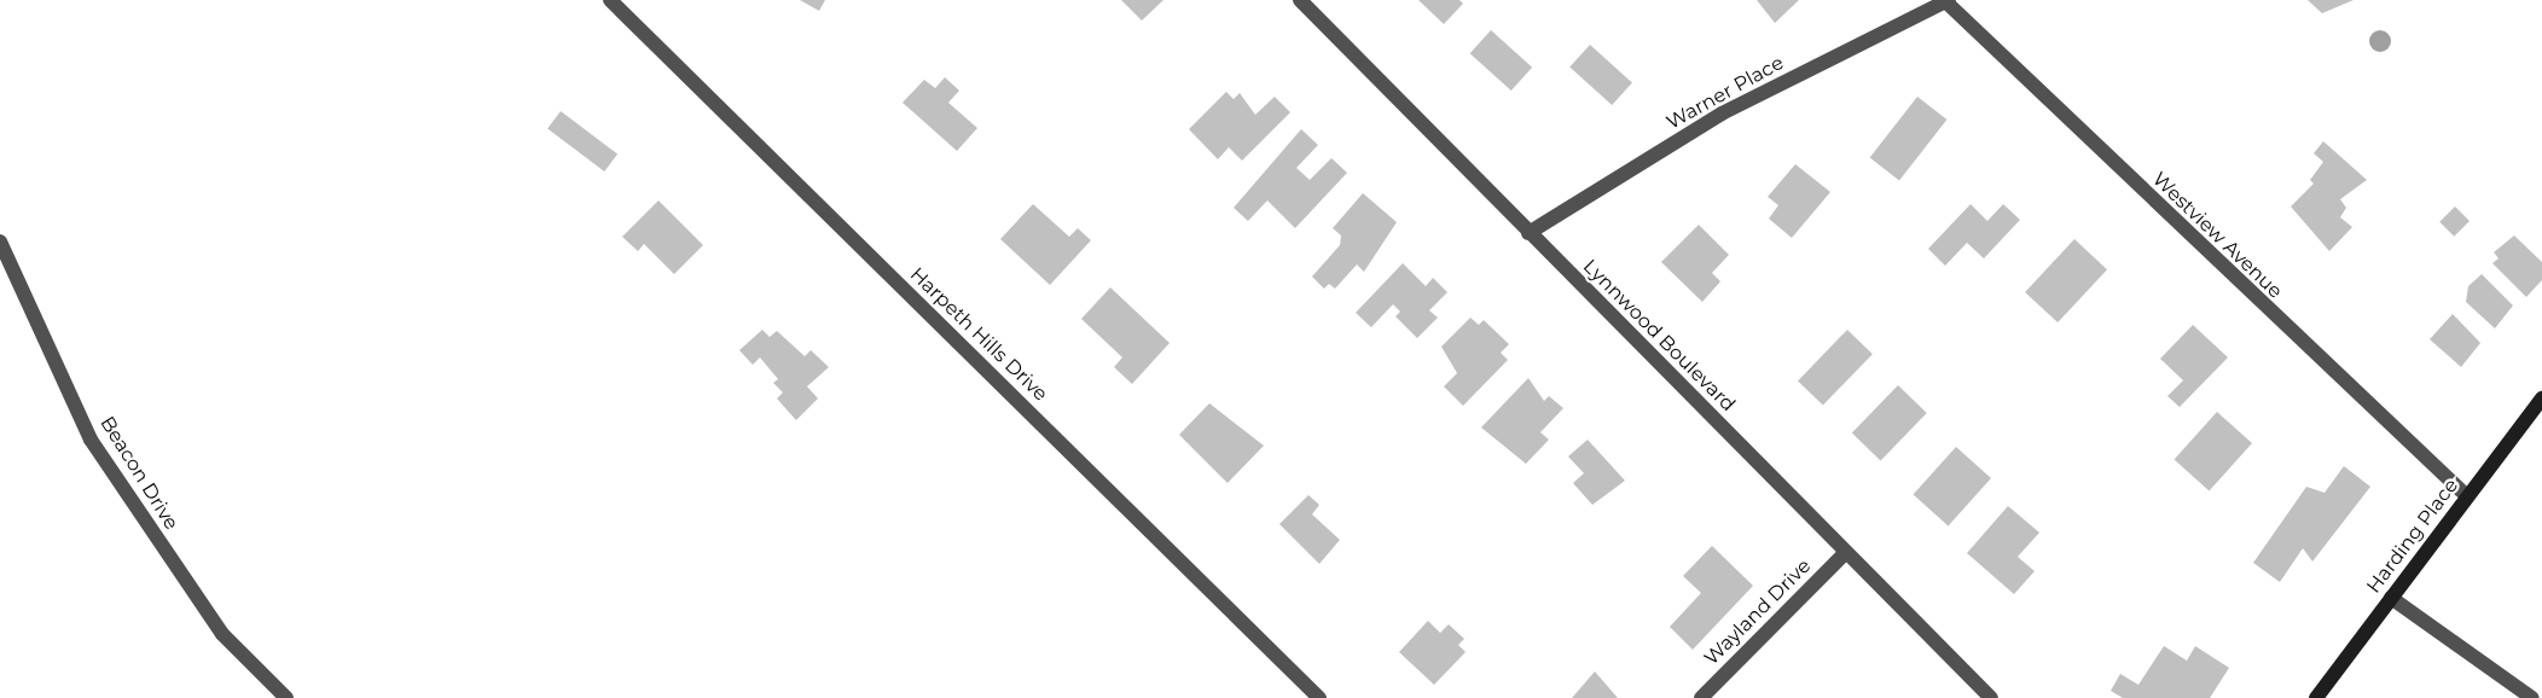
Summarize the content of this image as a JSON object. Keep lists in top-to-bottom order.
{
  "streets": {
    "main road": ["Harding Place"],
    "street": [
      "Warner Place",
      "Westview Avenue",
      "Harpeth Hills Drive",
      "Lynnwood Boulevard",
      "Beacon Drive",
      "Wayland Drive"
    ]
  },
  "crossings": [
    ["Warner Place", "Westview Avenue"],
    ["Warner Place", "Lynnwood Boulevard"],
    ["Westview Avenue", "Harding Place"],
    ["Lynnwood Boulevard", "Wayland Drive"]
  ]
}
